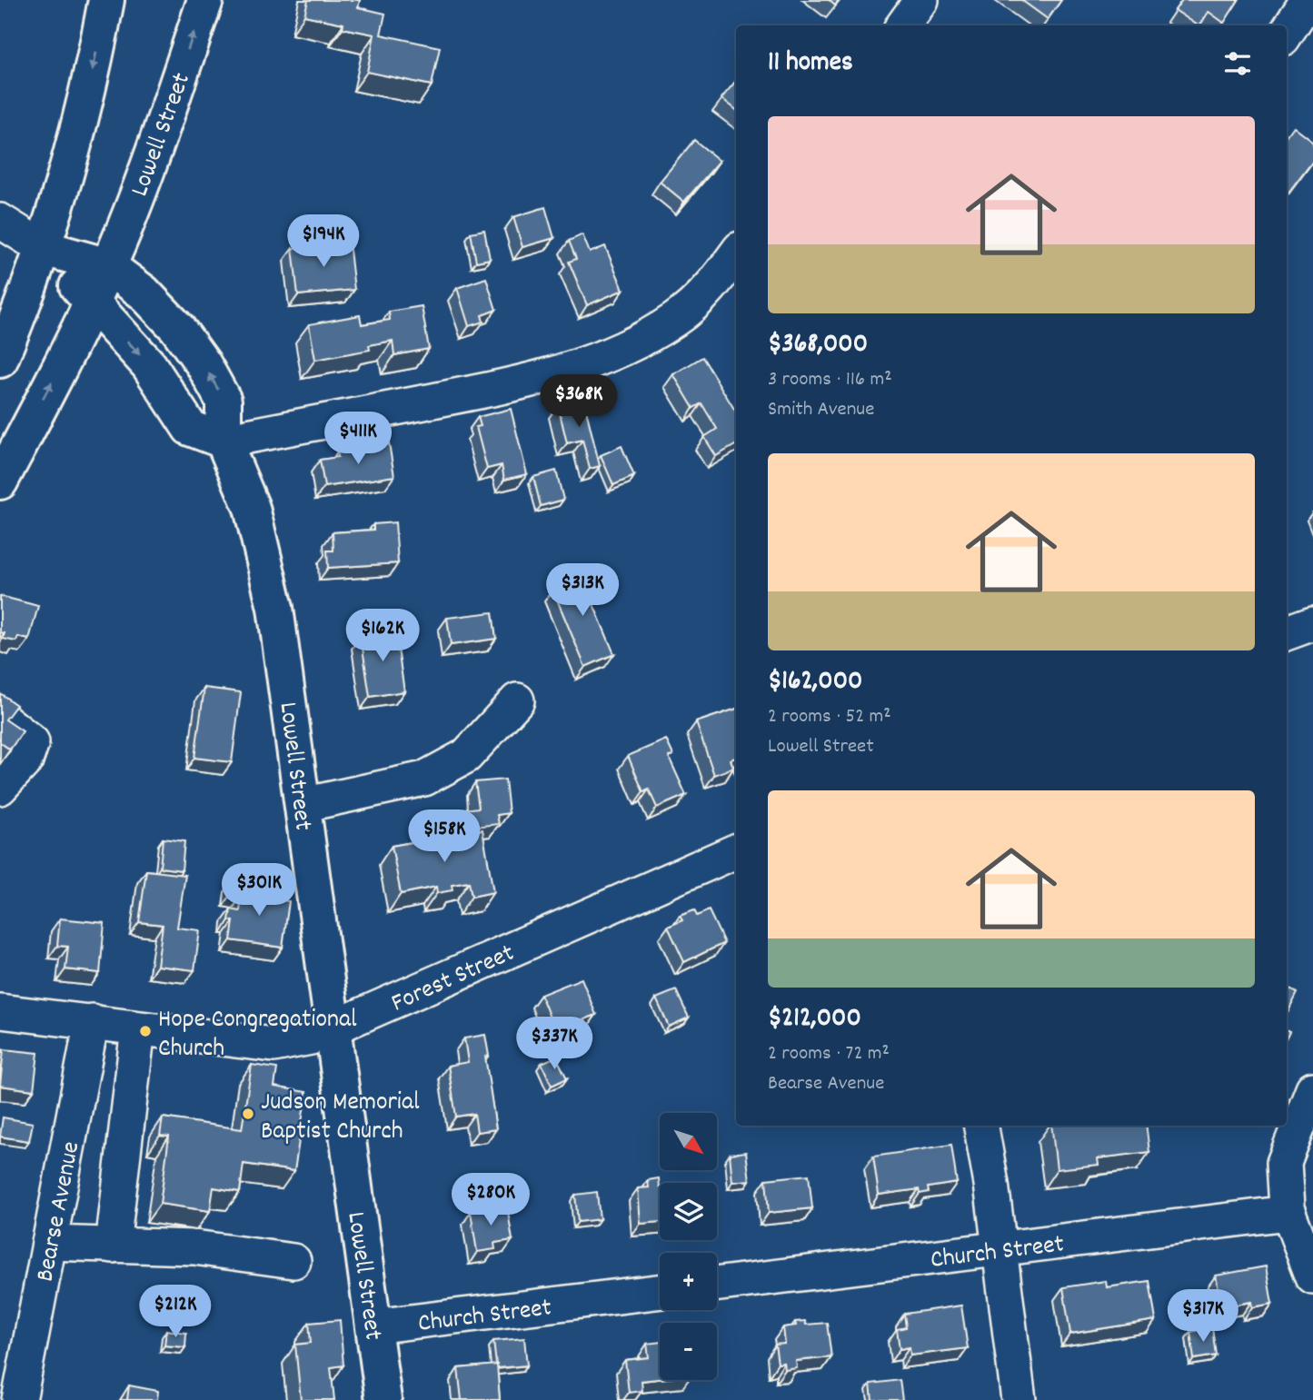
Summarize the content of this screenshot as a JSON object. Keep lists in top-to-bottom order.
{
  "streets": {
    "main road": ["Lowell Street"],
    "street": ["Forest Street", "Bearse Avenue", "Church Street"]
  },
  "crossings": [
    ["Lowell Street", "Forest Street"],
    ["Lowell Street", "Church Street"],
    ["Forest Street", "Bearse Avenue"]
  ],
  "places": ["Hope Congregational Church", "Judson Memorial Baptist Church"],
  "north": "bottom right",
  "page": {
    "heading": "11 homes",
    "list": [
      {
        "name": "$368,000",
        "note": "3 rooms · 116 m² · Smith Avenue"
      },
      {
        "name": "$162,000",
        "note": "2 rooms · 52 m² · Lowell Street"
      },
      {
        "name": "$212,000",
        "note": "2 rooms · 72 m² · Bearse Avenue"
      }
    ],
    "price": [
      "$194K",
      "$368K",
      "$411K",
      "$313K",
      "$162K",
      "$158K",
      "$301K",
      "$337K",
      "$280K",
      "$212K",
      "$317K"
    ],
    "map_buttons": ["+", "−"]
  }
}
